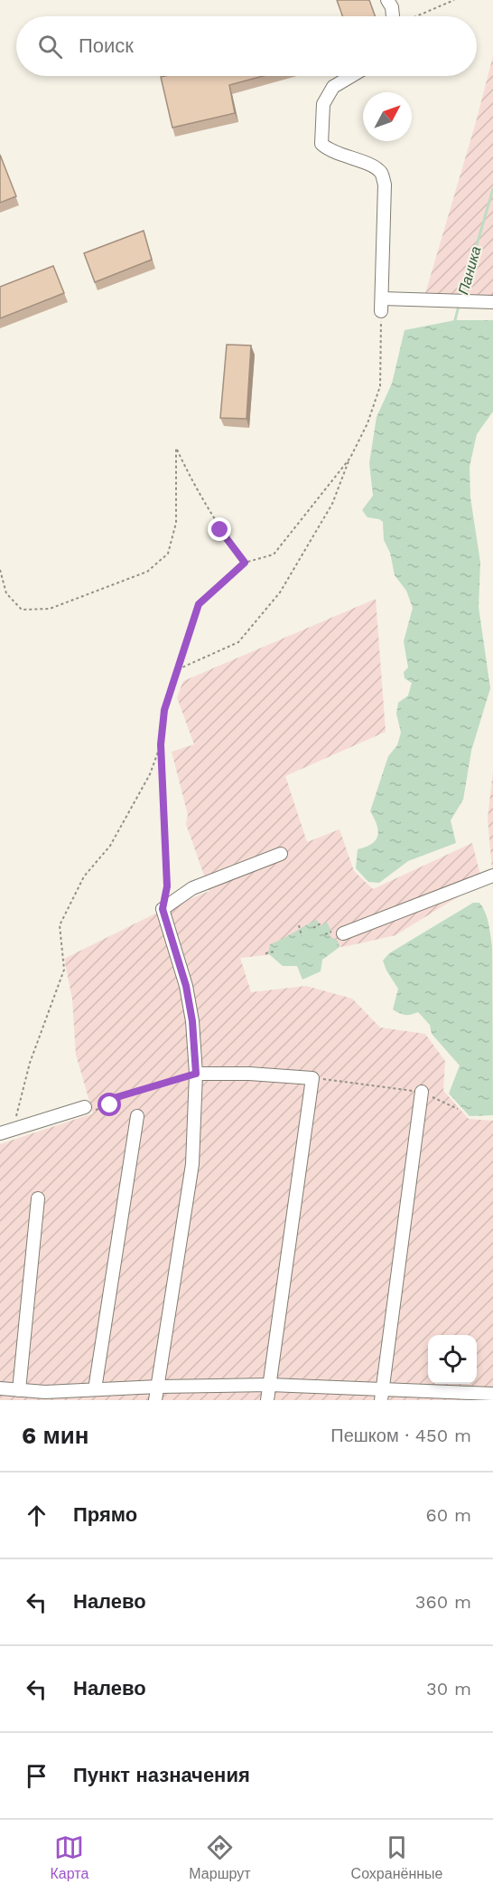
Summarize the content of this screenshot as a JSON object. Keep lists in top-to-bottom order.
{
  "water": ["Паника"],
  "north": "top right",
  "page": {
    "search": "Поиск",
    "heading": ["6 мин", "Пешком · 450 m"],
    "list": [
      ["Прямо", "60 m"],
      ["Налево", "360 m"],
      ["Налево", "30 m"],
      "Пункт назначения"
    ],
    "nav": ["Карта", "Маршрут", "Сохранённые"]
  }
}
